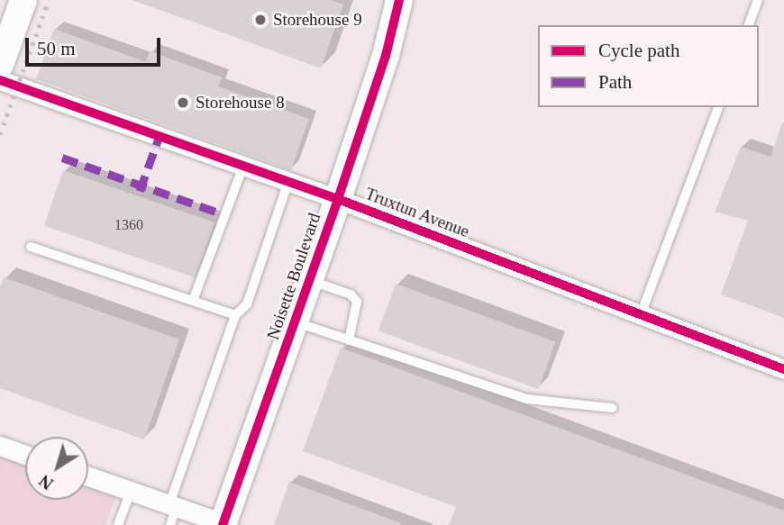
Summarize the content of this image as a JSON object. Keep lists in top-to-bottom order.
{
  "streets": {
    "street": ["Truxtun Avenue", "Noisette Boulevard"]
  },
  "crossings": [
    ["Truxtun Avenue", "Noisette Boulevard"]
  ],
  "places": ["Storehouse 9", "Storehouse 8"],
  "house_numbers": ["1360"],
  "legend": ["Cycle path", "Path"],
  "scale_bar": "50 m",
  "north": "bottom left"
}
